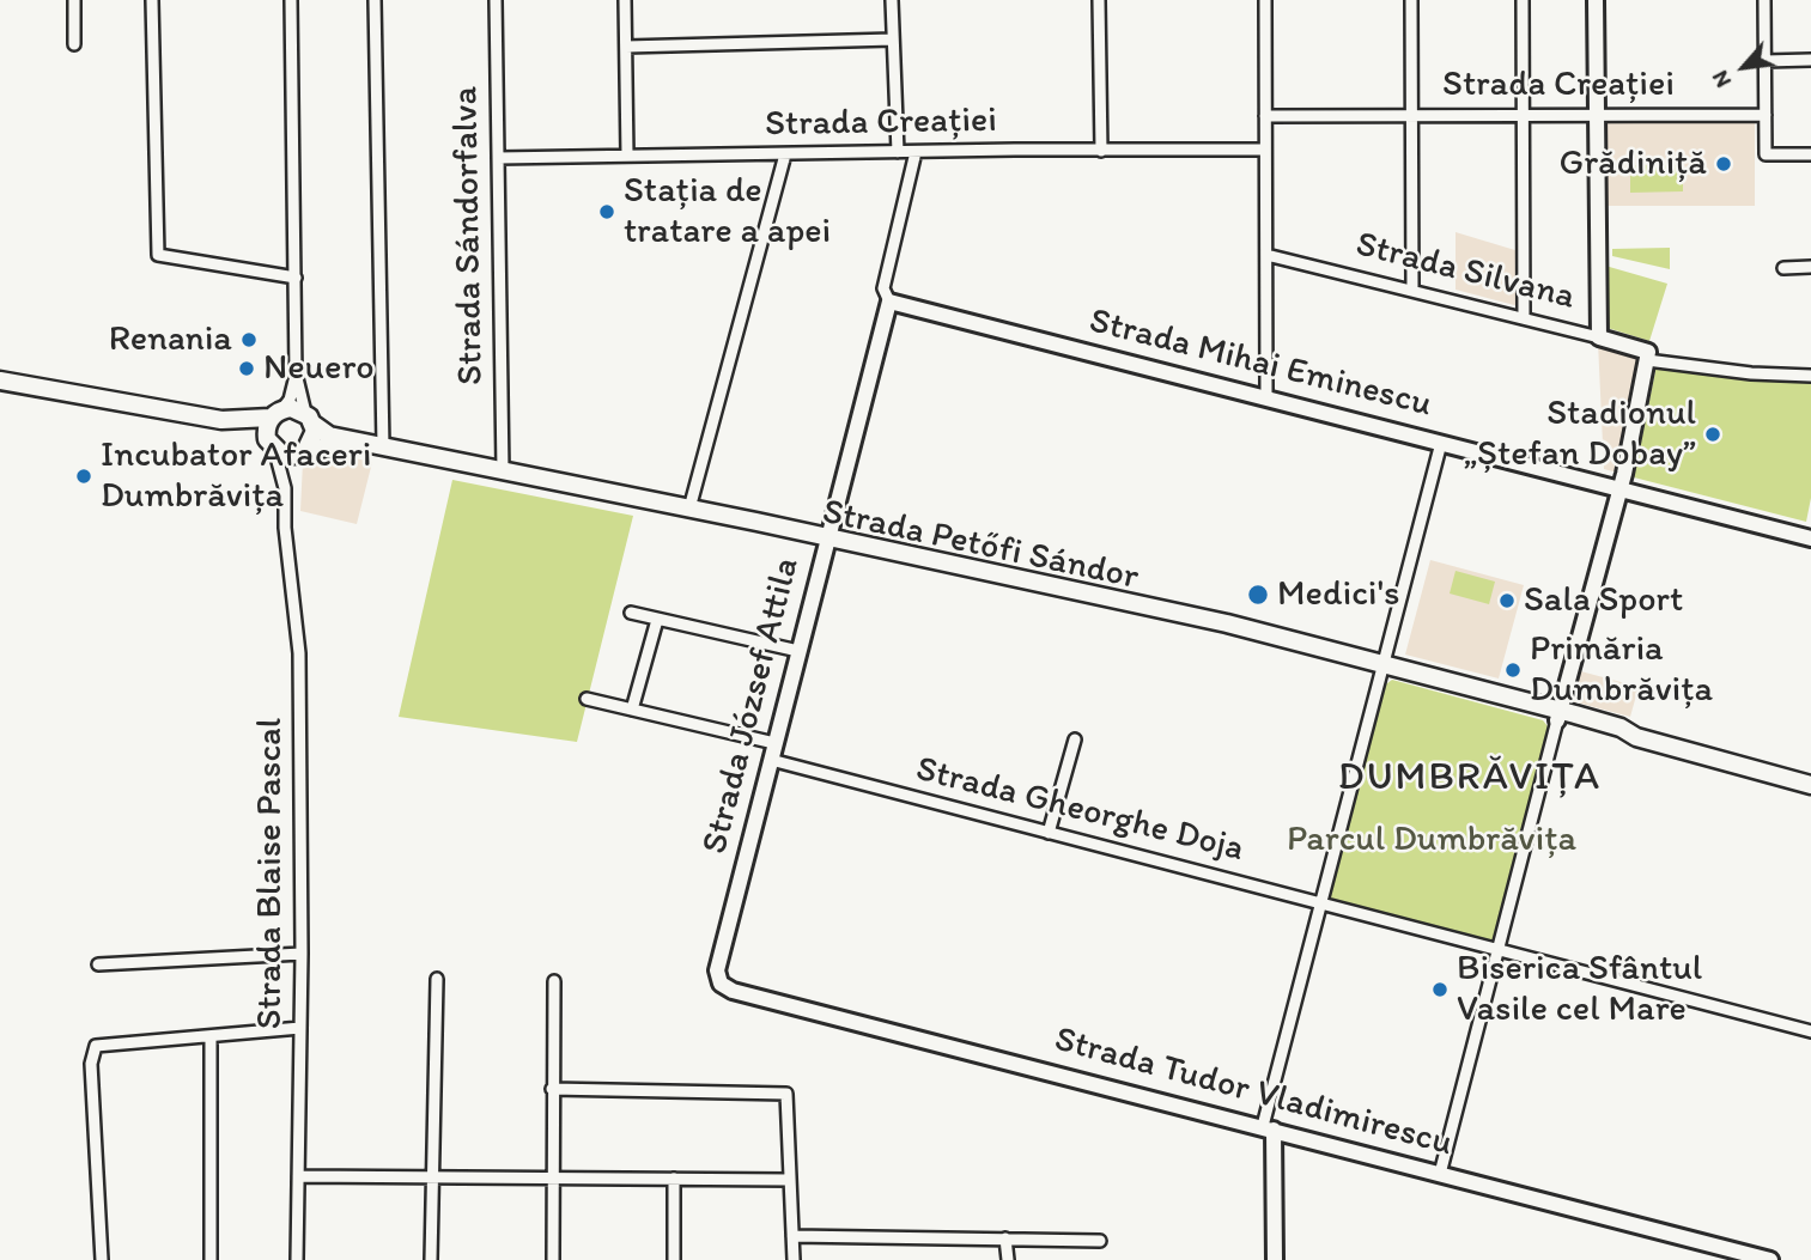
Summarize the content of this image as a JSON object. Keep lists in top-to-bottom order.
{
  "streets": {
    "main road": ["Strada Petőfi Sándor"],
    "street": [
      "Strada Creației",
      "Strada Sándorfalva",
      "Strada Silvana",
      "Strada Mihai Eminescu",
      "Strada József Attila",
      "Strada Gheorghe Doja",
      "Strada Blaise Pascal",
      "Strada Tudor Vladimirescu"
    ]
  },
  "crossings": [
    ["Strada Creației", "Strada Sándorfalva"],
    ["Strada Creației", "Strada József Attila"],
    ["Strada Sándorfalva", "Strada Petőfi Sándor"],
    ["Strada Mihai Eminescu", "Strada József Attila"],
    ["Strada Petőfi Sándor", "Strada József Attila"],
    ["Strada Petőfi Sándor", "Strada Blaise Pascal"],
    ["Strada József Attila", "Strada Gheorghe Doja"],
    ["Strada József Attila", "Strada Tudor Vladimirescu"]
  ],
  "districts": ["DUMBRĂVIȚA"],
  "parks": ["Parcul Dumbrăvița"],
  "places": [
    "Grădiniță",
    "Stația de tratare a apei",
    "Renania",
    "Neuero",
    "Stadionul „Ștefan Dobay”",
    "Incubator Afaceri Dumbrăvița",
    "Medici's",
    "Sala Sport",
    "Primăria Dumbrăvița",
    "Biserica Sfântul Vasile cel Mare"
  ],
  "north": "bottom left"
}
